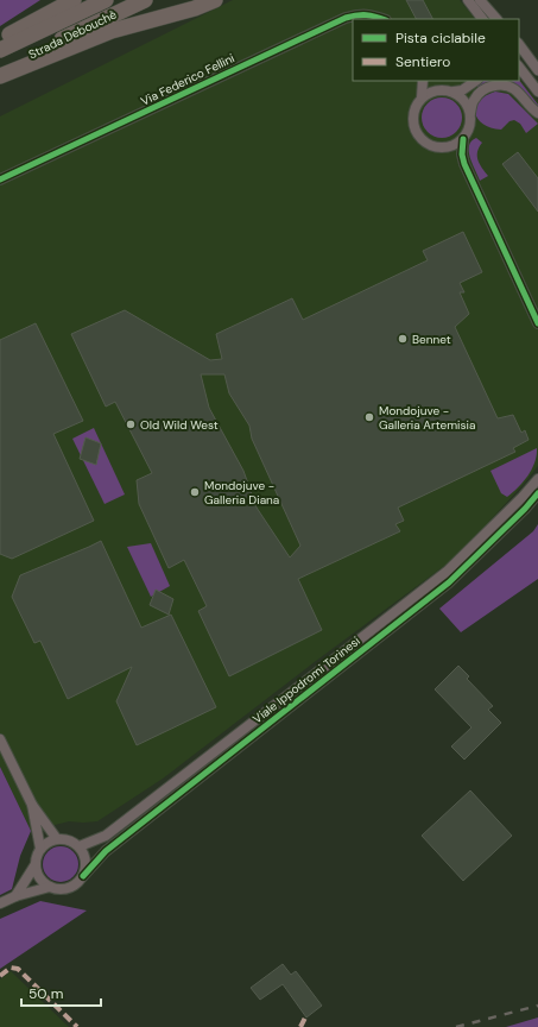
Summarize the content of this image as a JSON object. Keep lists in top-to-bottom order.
{
  "streets": {
    "main road": ["Strada Debouchè"],
    "street": ["Via Federico Fellini", "Viale Ippodromi Torinesi"]
  },
  "places": [
    "Bennet",
    "Mondojuve - Galleria Artemisia",
    "Old Wild West",
    "Mondojuve - Galleria Diana"
  ],
  "legend": ["Pista ciclabile", "Sentiero"],
  "scale_bar": "50 m"
}
